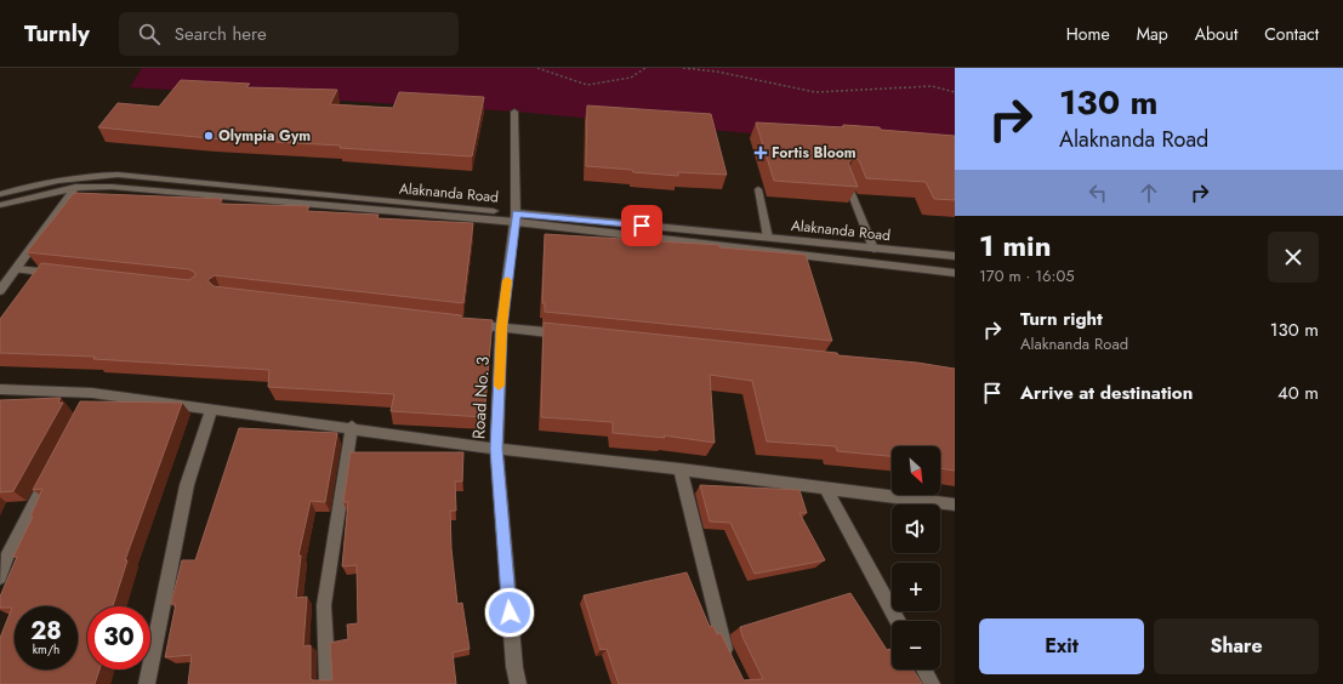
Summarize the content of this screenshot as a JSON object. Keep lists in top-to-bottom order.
{
  "streets": {
    "street": ["Alaknanda Road", "Road No. 3"]
  },
  "crossings": [
    ["Alaknanda Road", "Road No. 3"]
  ],
  "places": {
    "other": ["Olympia Gym"],
    "health": ["Fortis Bloom"]
  },
  "north": "bottom right",
  "page": {
    "header": "Turnly",
    "search": "Search here",
    "nav": [
      "Home",
      "Map",
      "About",
      "Contact"
    ],
    "turn": ["130 m", "Alaknanda Road"],
    "heading": ["1 min", "170 m · 16:05"],
    "list": [
      {
        "name": "Turn right",
        "note": "Alaknanda Road",
        "value": "130 m"
      },
      {
        "name": "Arrive at destination",
        "value": "40 m"
      }
    ],
    "map_buttons": ["+", "−"],
    "speed": "28 km/h",
    "limit": "30",
    "buttons": ["Exit", "Share"]
  }
}
